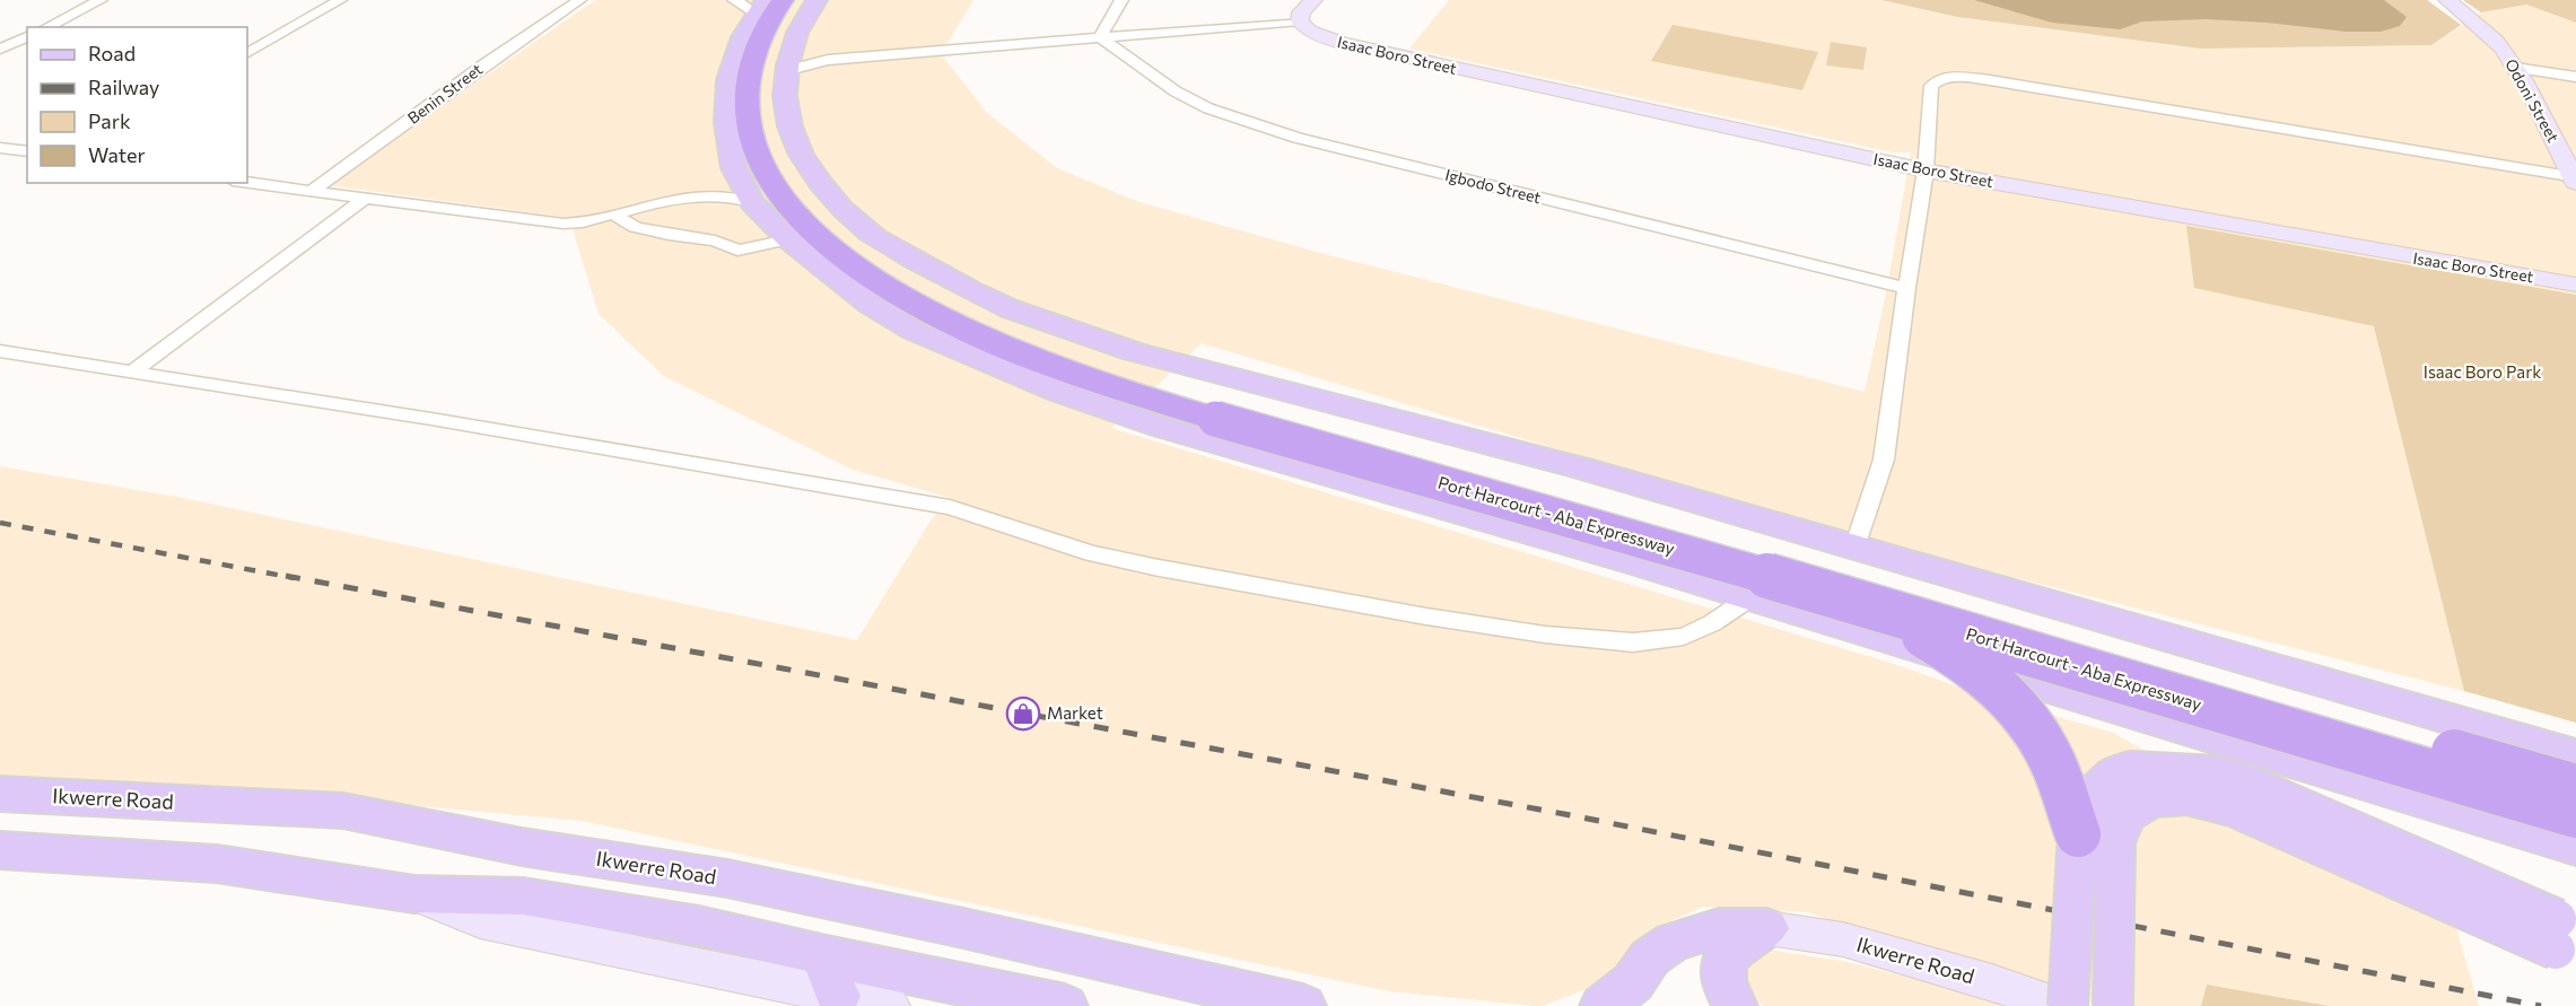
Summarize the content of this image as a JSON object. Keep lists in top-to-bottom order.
{
  "streets": {
    "highway": ["Port Harcourt - Aba Expressway"],
    "main road": ["Ikwerre Road"],
    "street": [
      "Isaac Boro Street",
      "Benin Street",
      "Odoni Street",
      "Igbodo Street"
    ]
  },
  "parks": ["Isaac Boro Park"],
  "places": {
    "shop": ["Market"]
  },
  "legend": [
    "Road",
    "Railway",
    "Park",
    "Water"
  ]
}
